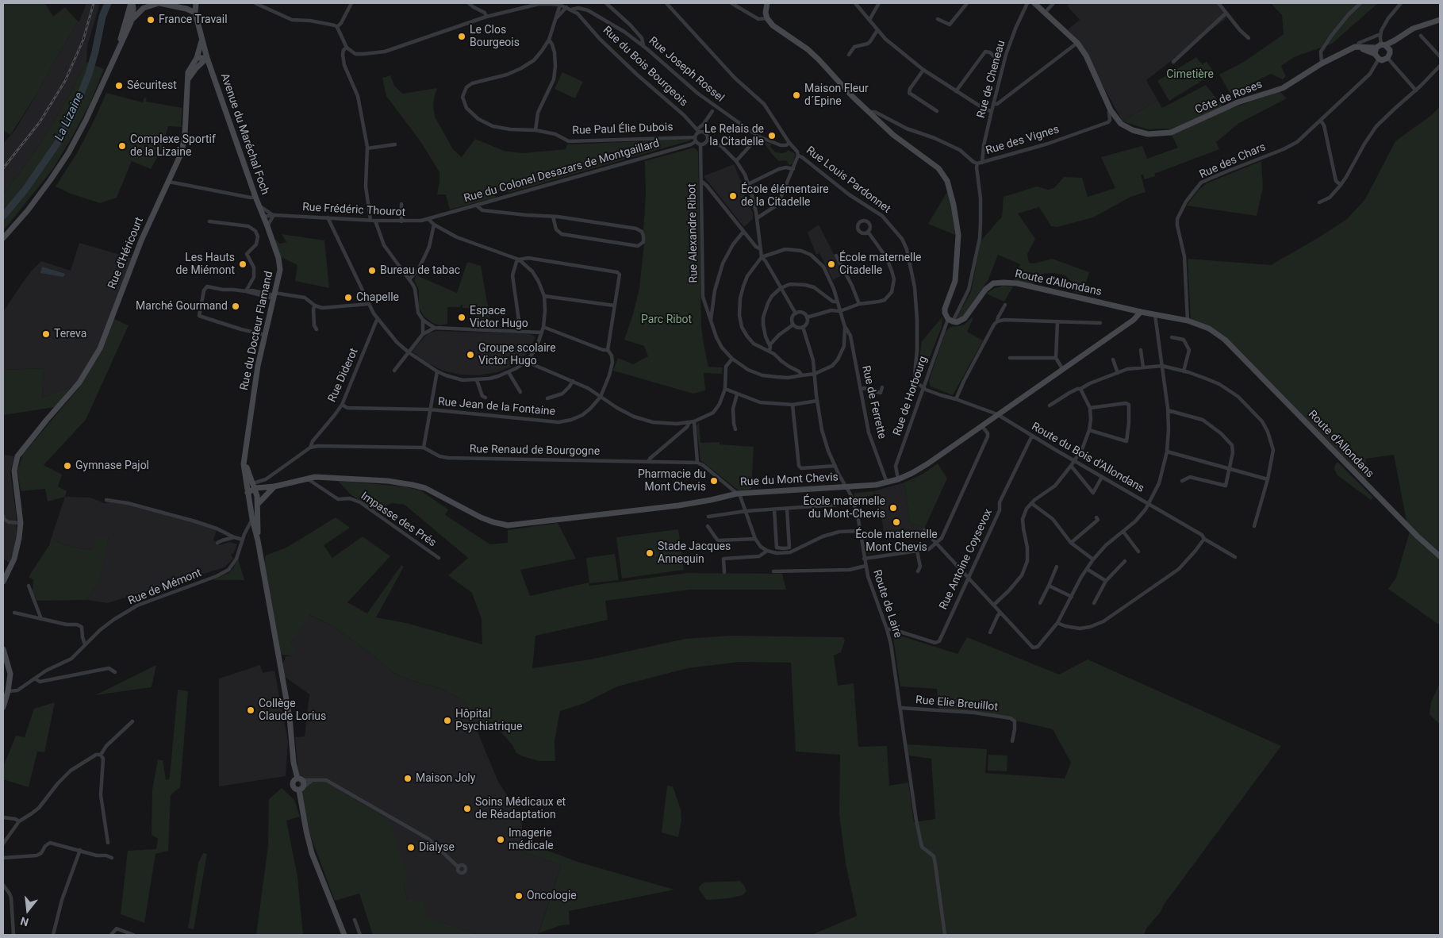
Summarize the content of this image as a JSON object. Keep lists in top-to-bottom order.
{
  "streets": {
    "street": [
      "Rue du Bois Bourgeois",
      "Rue Joseph Rossel",
      "Rue de Cheneau",
      "Côte de Roses",
      "Rue Paul Élie Dubois",
      "Avenue du Maréchal Foch",
      "Rue des Vignes",
      "Rue des Chars",
      "Rue du Colonel Desazars de Montgaillard",
      "Rue Louis Pardonnet",
      "Rue Frédéric Thourot",
      "Rue Alexandre Ribot",
      "Rue d'Héricourt",
      "Route d'Allondans",
      "Rue du Docteur Flamand",
      "Rue Diderot",
      "Rue de Horbourg",
      "Rue de Ferrette",
      "Rue Jean de la Fontaine",
      "Rue Renaud de Bourgogne",
      "Route du Bois d'Allondans",
      "Rue du Mont Chevis",
      "Impasse des Prés",
      "Rue Antoine Coysevox",
      "Rue de Mémont",
      "Route de Laire",
      "Rue Elie Breuillot"
    ]
  },
  "crossings": [
    ["Rue du Bois Bourgeois", "Rue Joseph Rossel"],
    ["Rue du Bois Bourgeois", "Rue Paul Élie Dubois"],
    ["Rue du Bois Bourgeois", "Rue du Colonel Desazars de Montgaillard"],
    ["Rue du Bois Bourgeois", "Rue Alexandre Ribot"],
    ["Rue Joseph Rossel", "Rue Louis Pardonnet"],
    ["Rue de Cheneau", "Rue des Vignes"],
    ["Côte de Roses", "Rue des Vignes"],
    ["Rue Paul Élie Dubois", "Rue du Colonel Desazars de Montgaillard"],
    ["Rue Paul Élie Dubois", "Rue Alexandre Ribot"],
    ["Avenue du Maréchal Foch", "Rue Frédéric Thourot"],
    ["Avenue du Maréchal Foch", "Rue d'Héricourt"],
    ["Avenue du Maréchal Foch", "Rue du Docteur Flamand"],
    ["Rue des Vignes", "Rue de Horbourg"],
    ["Rue des Chars", "Route d'Allondans"],
    ["Rue du Colonel Desazars de Montgaillard", "Rue Frédéric Thourot"],
    ["Rue du Colonel Desazars de Montgaillard", "Rue Alexandre Ribot"],
    ["Rue Louis Pardonnet", "Rue de Horbourg"],
    ["Rue Louis Pardonnet", "Route du Bois d'Allondans"],
    ["Rue Frédéric Thourot", "Rue du Docteur Flamand"],
    ["Rue Alexandre Ribot", "Rue de Ferrette"],
    ["Rue Alexandre Ribot", "Route de Laire"],
    ["Route d'Allondans", "Rue de Horbourg"],
    ["Route d'Allondans", "Rue du Mont Chevis"],
    ["Rue Diderot", "Rue Jean de la Fontaine"],
    ["Rue de Horbourg", "Route du Bois d'Allondans"],
    ["Rue de Horbourg", "Rue du Mont Chevis"],
    ["Rue de Ferrette", "Rue du Mont Chevis"],
    ["Rue Renaud de Bourgogne", "Rue du Mont Chevis"],
    ["Route du Bois d'Allondans", "Rue du Mont Chevis"],
    ["Route du Bois d'Allondans", "Rue Antoine Coysevox"],
    ["Rue du Mont Chevis", "Route de Laire"],
    ["Rue Antoine Coysevox", "Route de Laire"],
    ["Route de Laire", "Rue Elie Breuillot"]
  ],
  "water": ["La Lizaine"],
  "parks": ["Cimetière", "Parc Ribot"],
  "places": [
    "France Travail",
    "Le Clos Bourgeois",
    "Sécuritest",
    "Maison Fleur d´Epine",
    "Le Relais de la Citadelle",
    "Complexe Sportif de la Lizaine",
    "École élémentaire de la Citadelle",
    "Les Hauts de Miémont",
    "École maternelle Citadelle",
    "Bureau de tabac",
    "Chapelle",
    "Marché Gourmand",
    "Espace Victor Hugo",
    "Tereva",
    "Groupe scolaire Victor Hugo",
    "Gymnase Pajol",
    "Pharmacie du Mont Chevis",
    "École maternelle du Mont-Chevis",
    "École maternelle Mont Chevis",
    "Stade Jacques Annequin",
    "Collège Claude Lorius",
    "Hôpital Psychiatrique",
    "Maison Joly",
    "Soins Médicaux et de Réadaptation",
    "Imagerie médicale",
    "Dialyse",
    "Oncologie"
  ],
  "north": "bottom"
}
